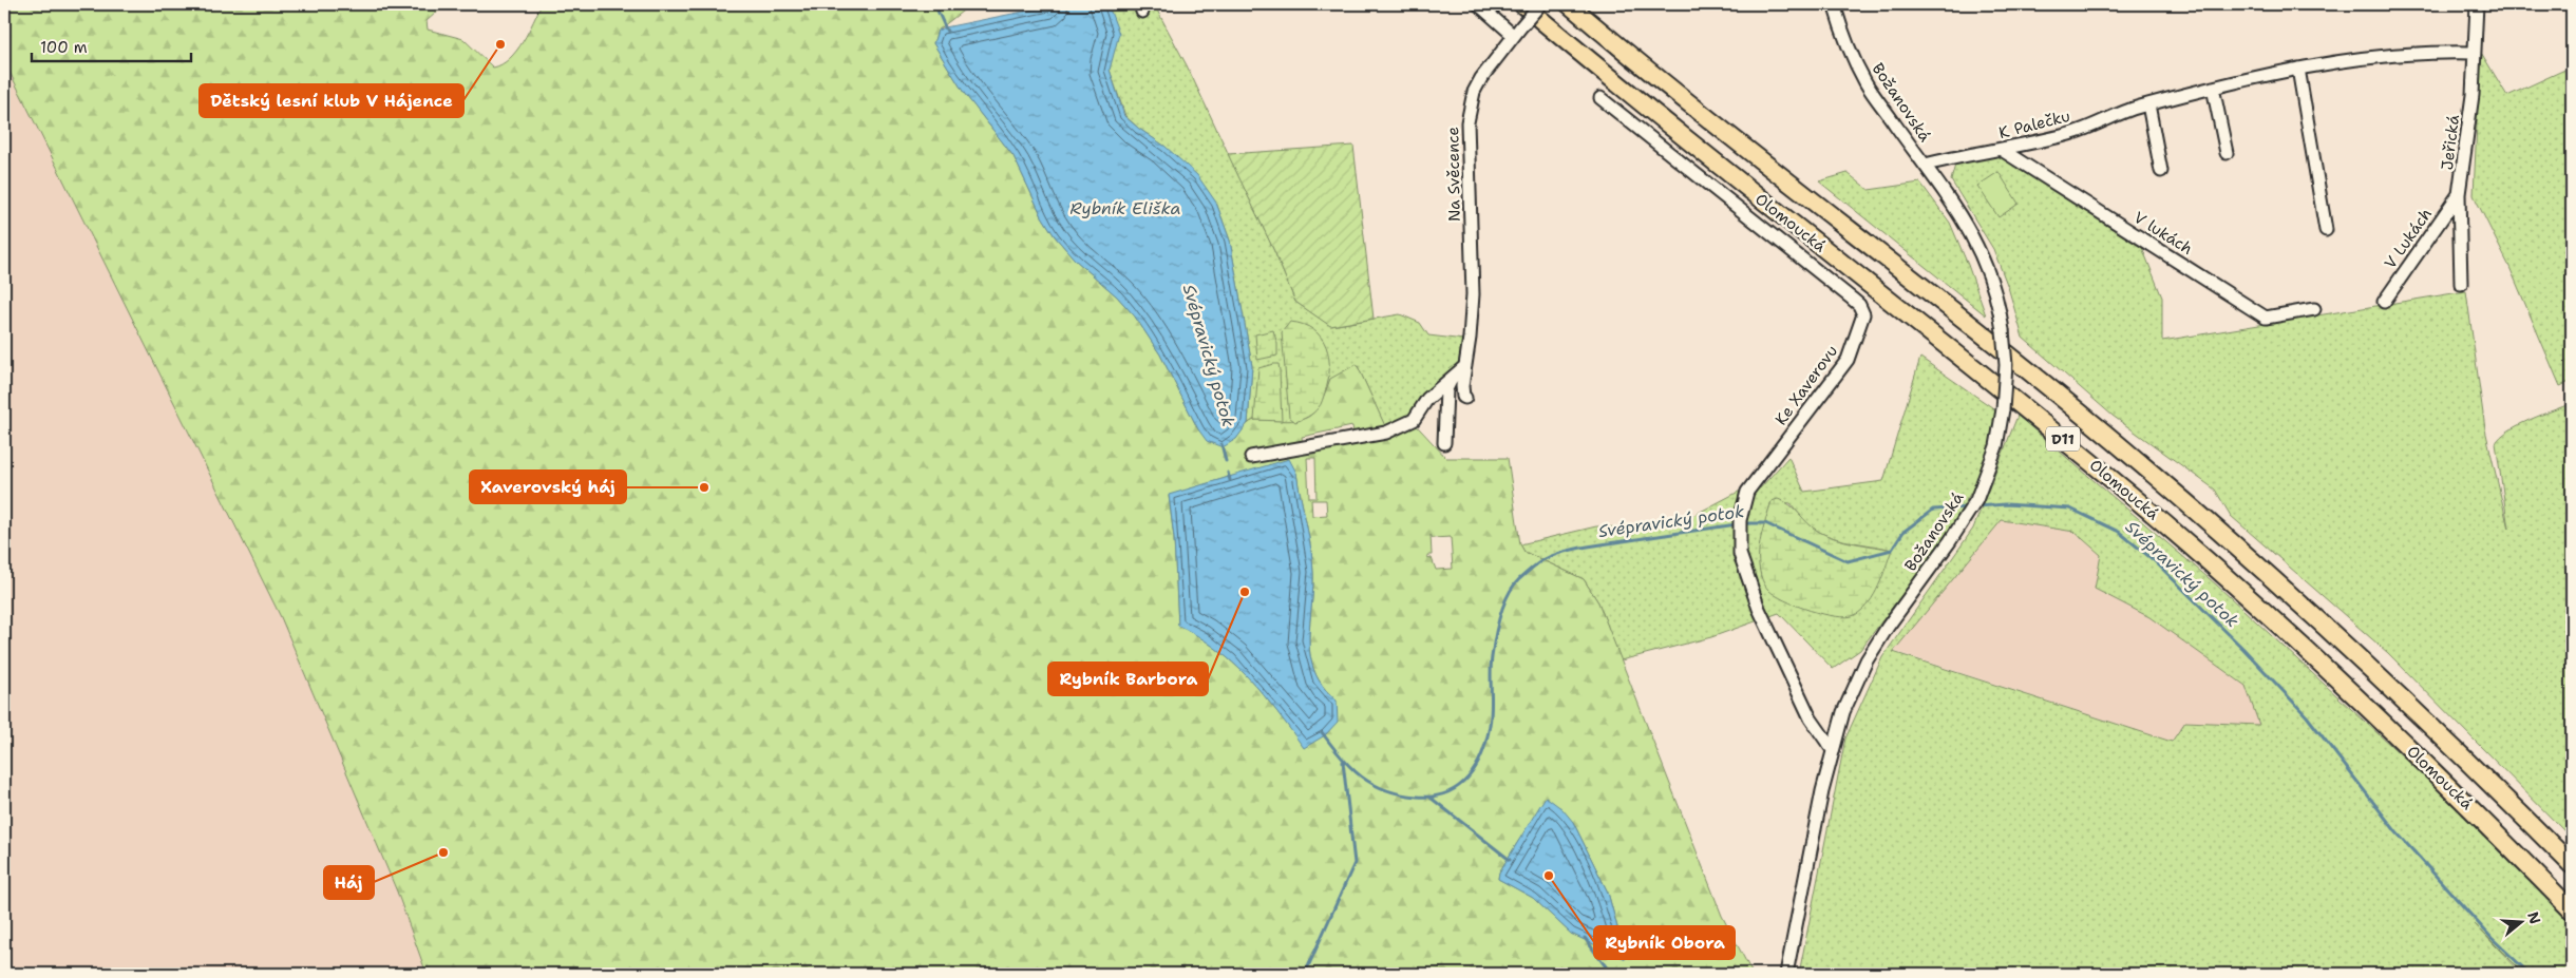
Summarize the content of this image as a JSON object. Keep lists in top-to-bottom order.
{
  "streets": {
    "highway": ["Olomoucká", "D11"],
    "street": [
      "Božanovská",
      "K Palečku",
      "Jeřická",
      "Na Svěcence",
      "V lukách",
      "V Lukách",
      "Ke Xaverovu"
    ]
  },
  "crossings": [
    ["Božanovská", "K Palečku"],
    ["Božanovská", "Ke Xaverovu"],
    ["K Palečku", "Jeřická"],
    ["K Palečku", "V lukách"],
    ["Jeřická", "V Lukách"]
  ],
  "water": ["Rybník Eliška", "Svépravický potok"],
  "places": [
    "Dětský lesní klub V Hájence",
    "Xaverovský háj",
    "Rybník Barbora",
    "Háj",
    "Rybník Obora"
  ],
  "scale_bar": "100 m",
  "north": "right"
}
